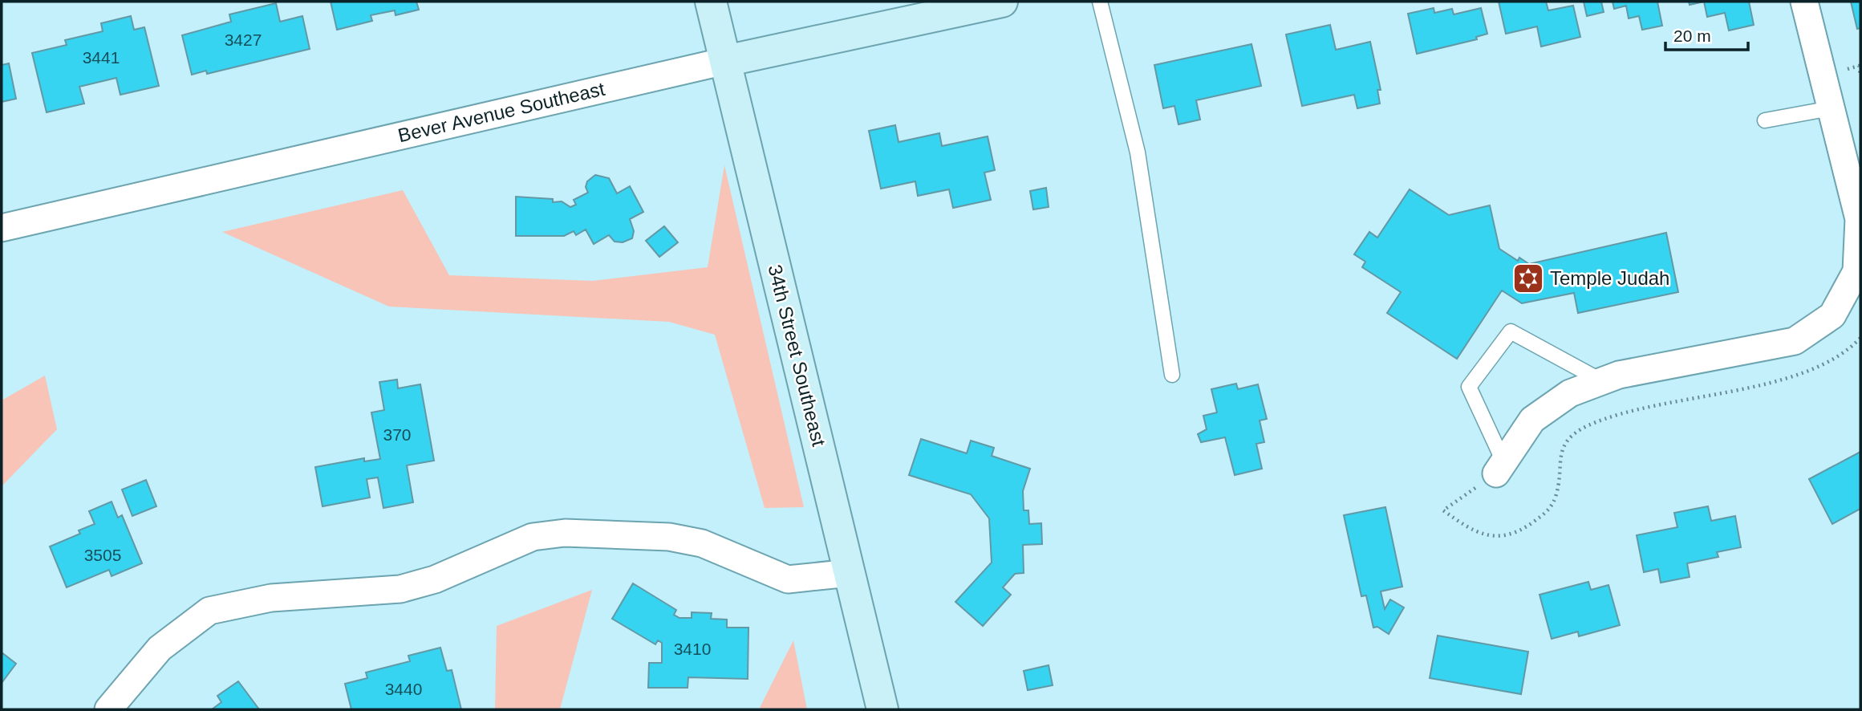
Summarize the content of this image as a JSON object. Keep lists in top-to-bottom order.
{
  "streets": {
    "street": ["Bever Avenue Southeast", "34th Street Southeast"]
  },
  "crossings": [
    ["Bever Avenue Southeast", "34th Street Southeast"]
  ],
  "places": {
    "synagogue": ["Temple Judah"]
  },
  "house_numbers": [
    "3427",
    "3441",
    "370",
    "3505",
    "3410",
    "3440"
  ],
  "scale_bar": "20 m"
}
